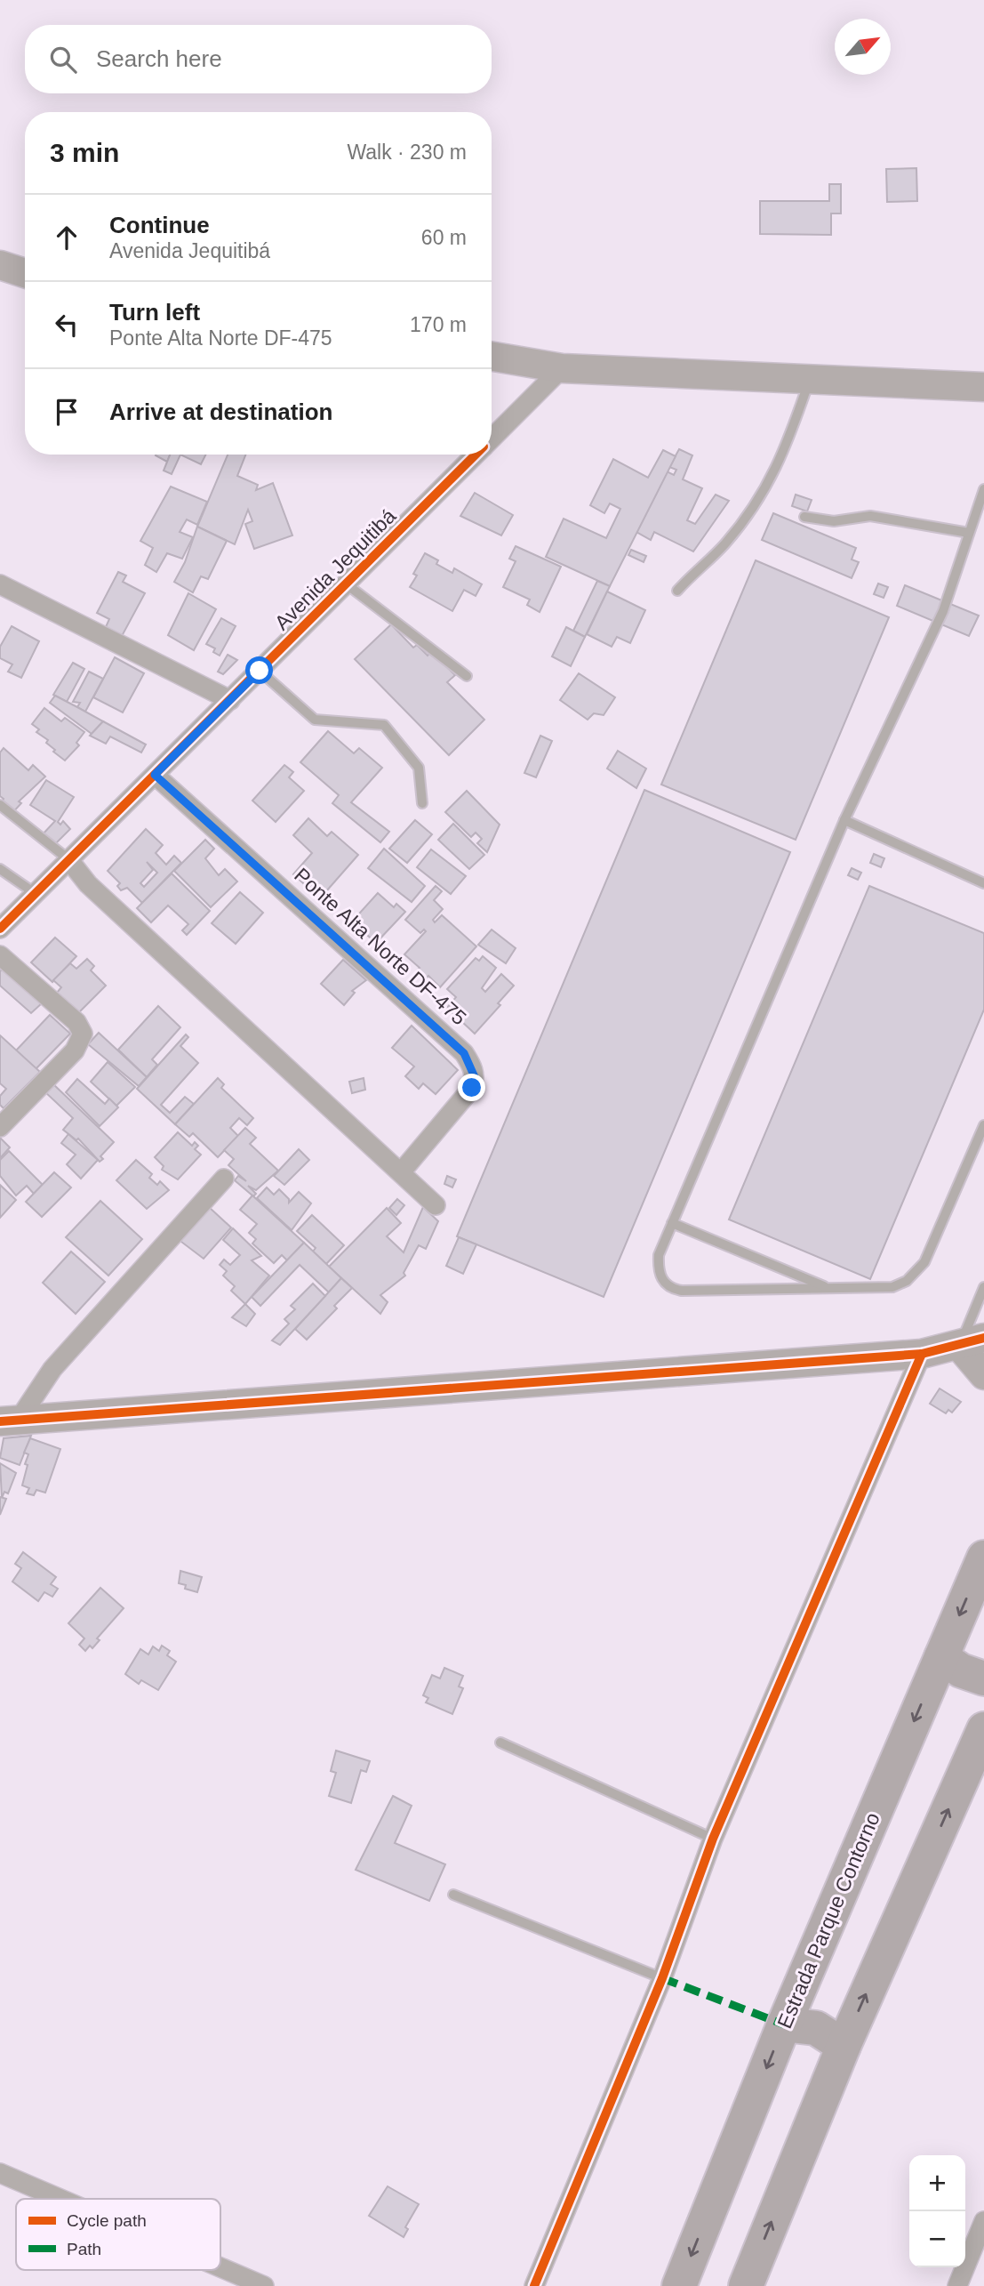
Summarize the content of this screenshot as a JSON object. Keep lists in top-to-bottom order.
{
  "streets": {
    "highway": ["Estrada Parque Contorno"],
    "street": ["Avenida Jequitibá", "Ponte Alta Norte DF-475"]
  },
  "crossings": [
    ["Avenida Jequitibá", "Ponte Alta Norte DF-475"]
  ],
  "legend": ["Cycle path", "Path"],
  "north": "top right",
  "page": {
    "search": "Search here",
    "heading": ["3 min", "Walk · 230 m"],
    "list": [
      ["Continue", "Avenida Jequitibá", "60 m"],
      ["Turn left", "Ponte Alta Norte DF-475", "170 m"],
      "Arrive at destination"
    ],
    "map_buttons": ["+", "−"]
  }
}
